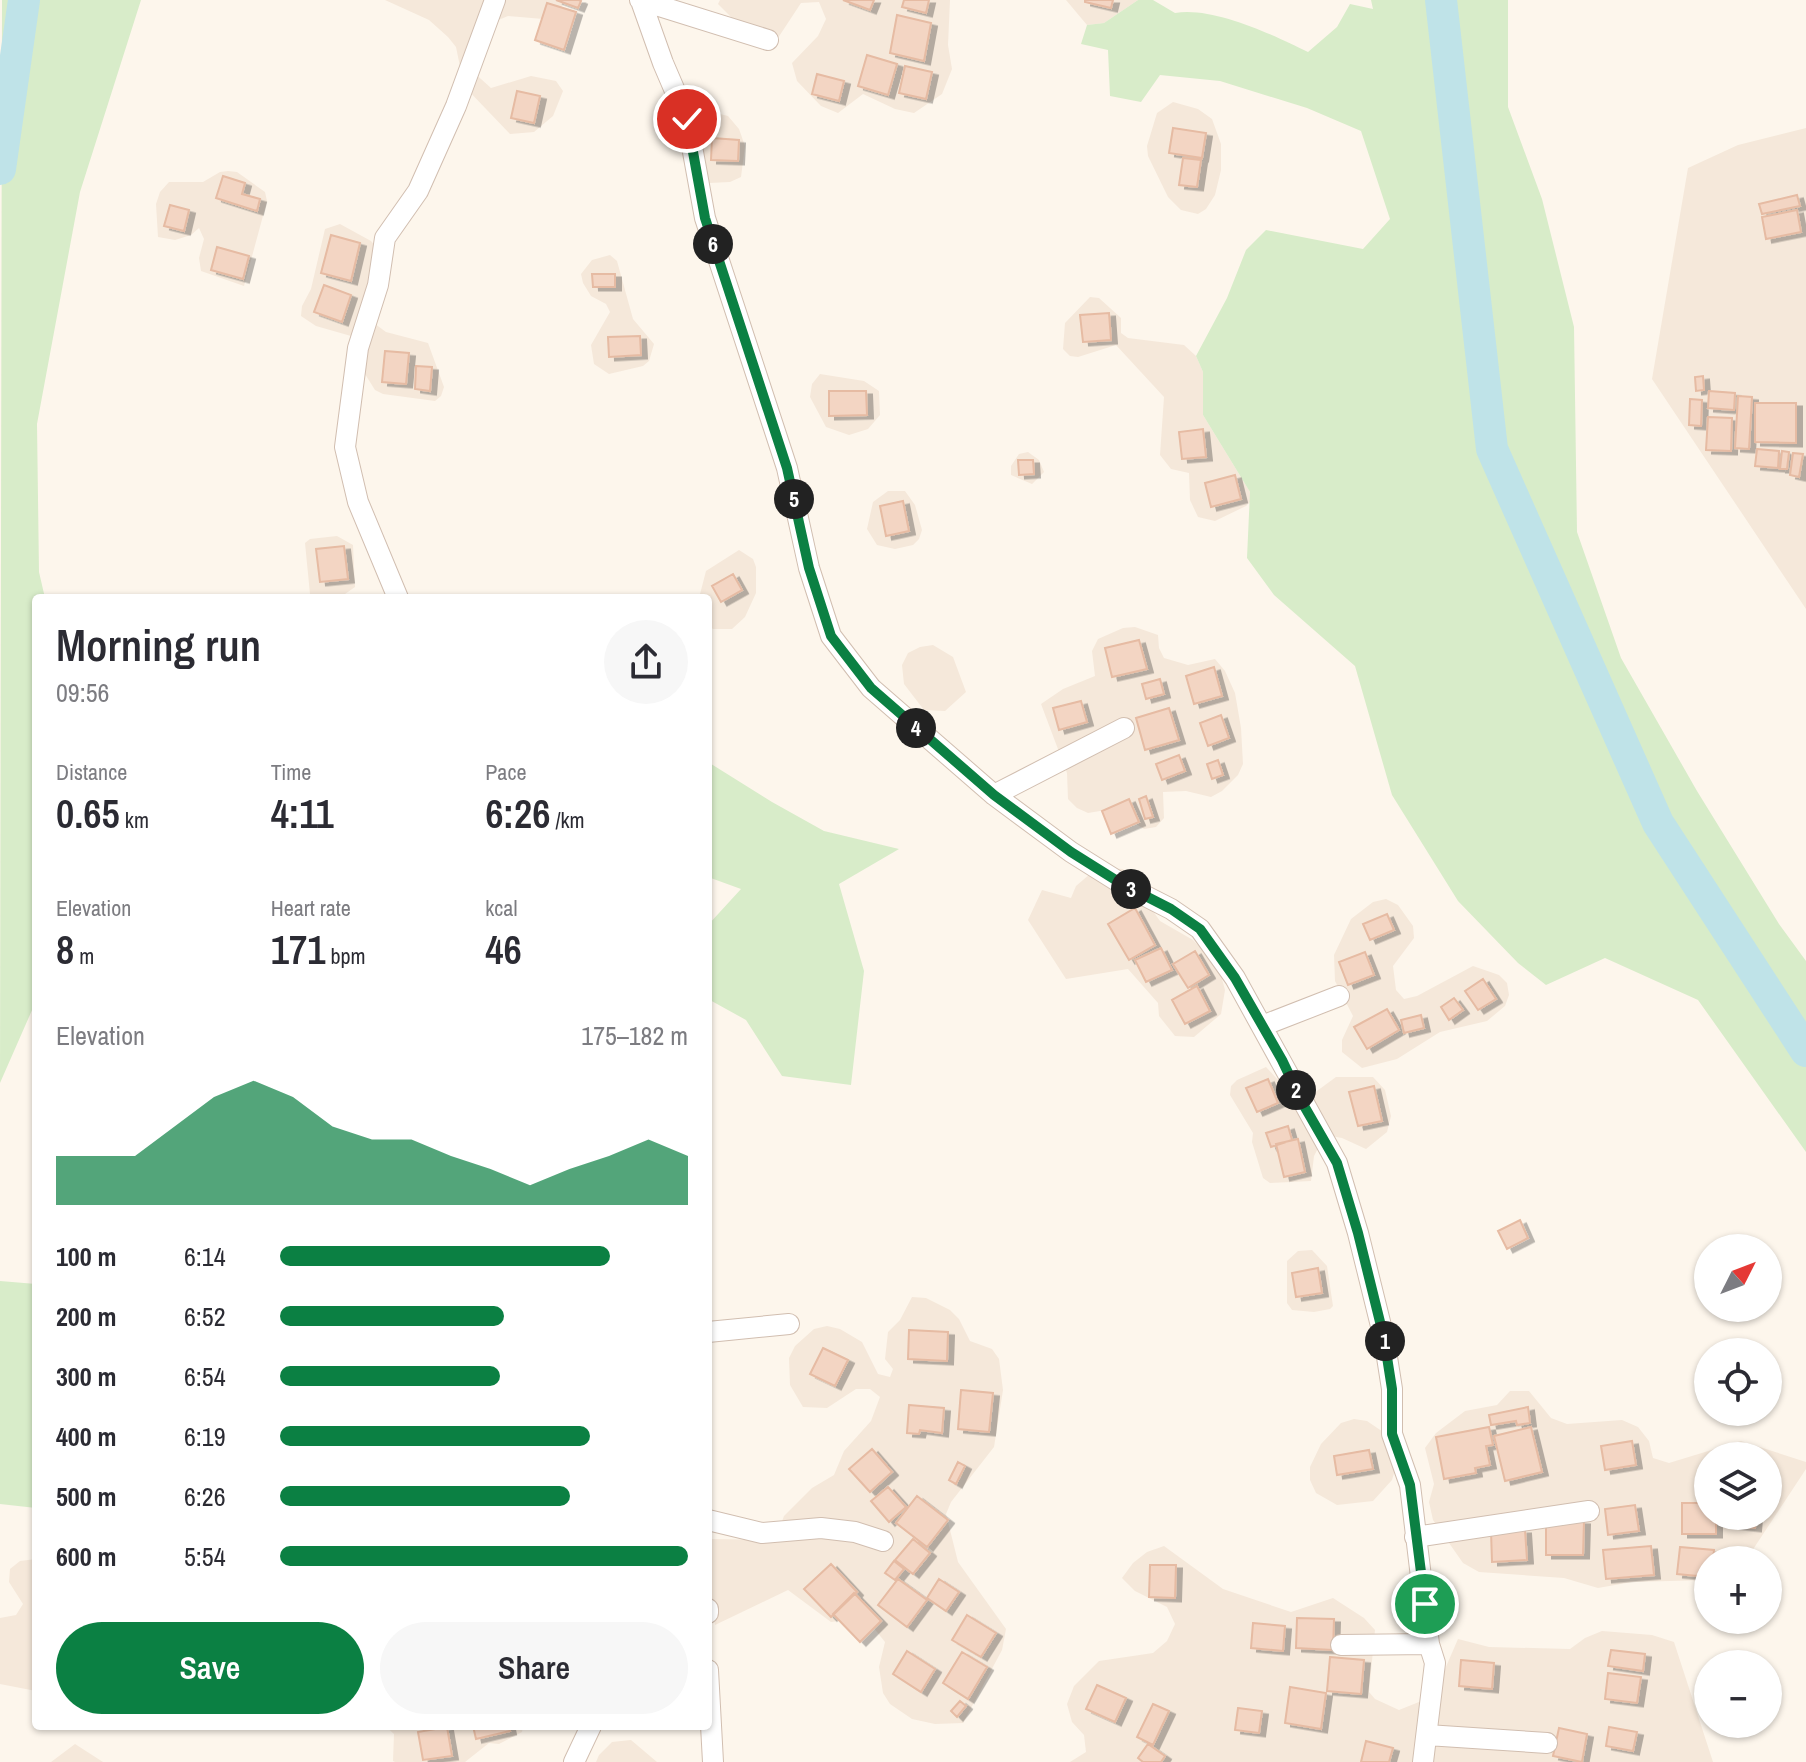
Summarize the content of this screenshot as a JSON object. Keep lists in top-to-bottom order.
{
  "north": "top right",
  "page": {
    "pins": [
      "6",
      "5",
      "4",
      "3",
      "2",
      "1"
    ],
    "heading": ["Morning run", "09:56"],
    "stats": [
      ["Distance", "0.65 km"],
      ["Time", "4:11"],
      ["Pace", "6:26 /km"],
      ["Elevation", "8 m"],
      ["Heart rate", "171 bpm"],
      ["kcal", "46"]
    ],
    "chart": ["Elevation", "175–182 m"],
    "list": [
      {
        "name": "100 m",
        "note": "6:14"
      },
      {
        "name": "200 m",
        "note": "6:52"
      },
      {
        "name": "300 m",
        "note": "6:54"
      },
      {
        "name": "400 m",
        "note": "6:19"
      },
      {
        "name": "500 m",
        "note": "6:26"
      },
      {
        "name": "600 m",
        "note": "5:54"
      }
    ],
    "map_buttons": ["+", "−"],
    "buttons": ["Save", "Share"]
  }
}
